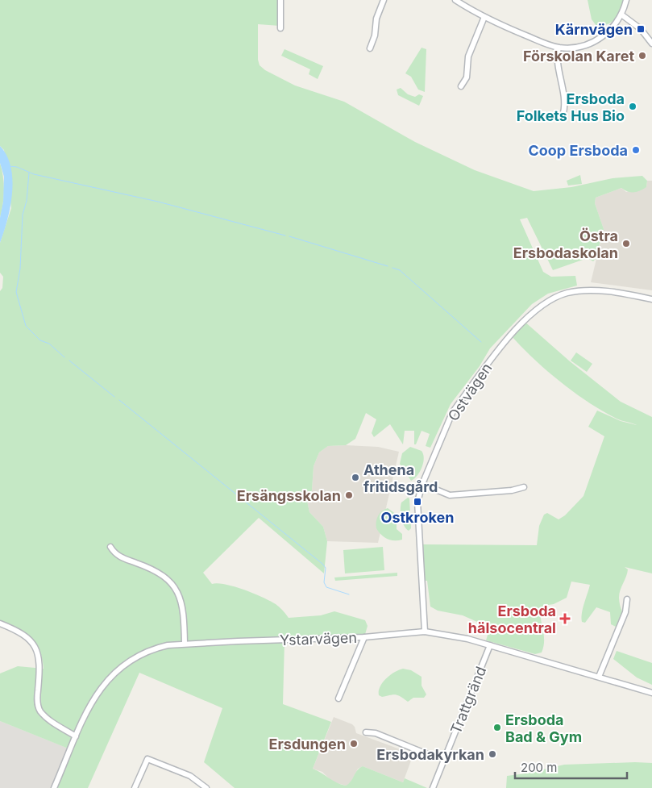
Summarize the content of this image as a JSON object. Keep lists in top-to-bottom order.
{
  "streets": {
    "street": ["Ostvägen", "Ystarvägen", "Trattgränd"]
  },
  "crossings": [
    ["Ostvägen", "Ystarvägen"],
    ["Ystarvägen", "Trattgränd"]
  ],
  "places": {
    "transit": ["Kärnvägen", "Ostkroken"],
    "other": [
      "Förskolan Karet",
      "Ersboda Folkets Hus Bio",
      "Coop Ersboda",
      "Östra Ersbodaskolan",
      "Athena fritidsgård",
      "Ersängsskolan",
      "Ersboda Bad & Gym",
      "Ersdungen",
      "Ersbodakyrkan"
    ],
    "health": ["Ersboda hälsocentral"]
  },
  "scale_bar": "200 m"
}
